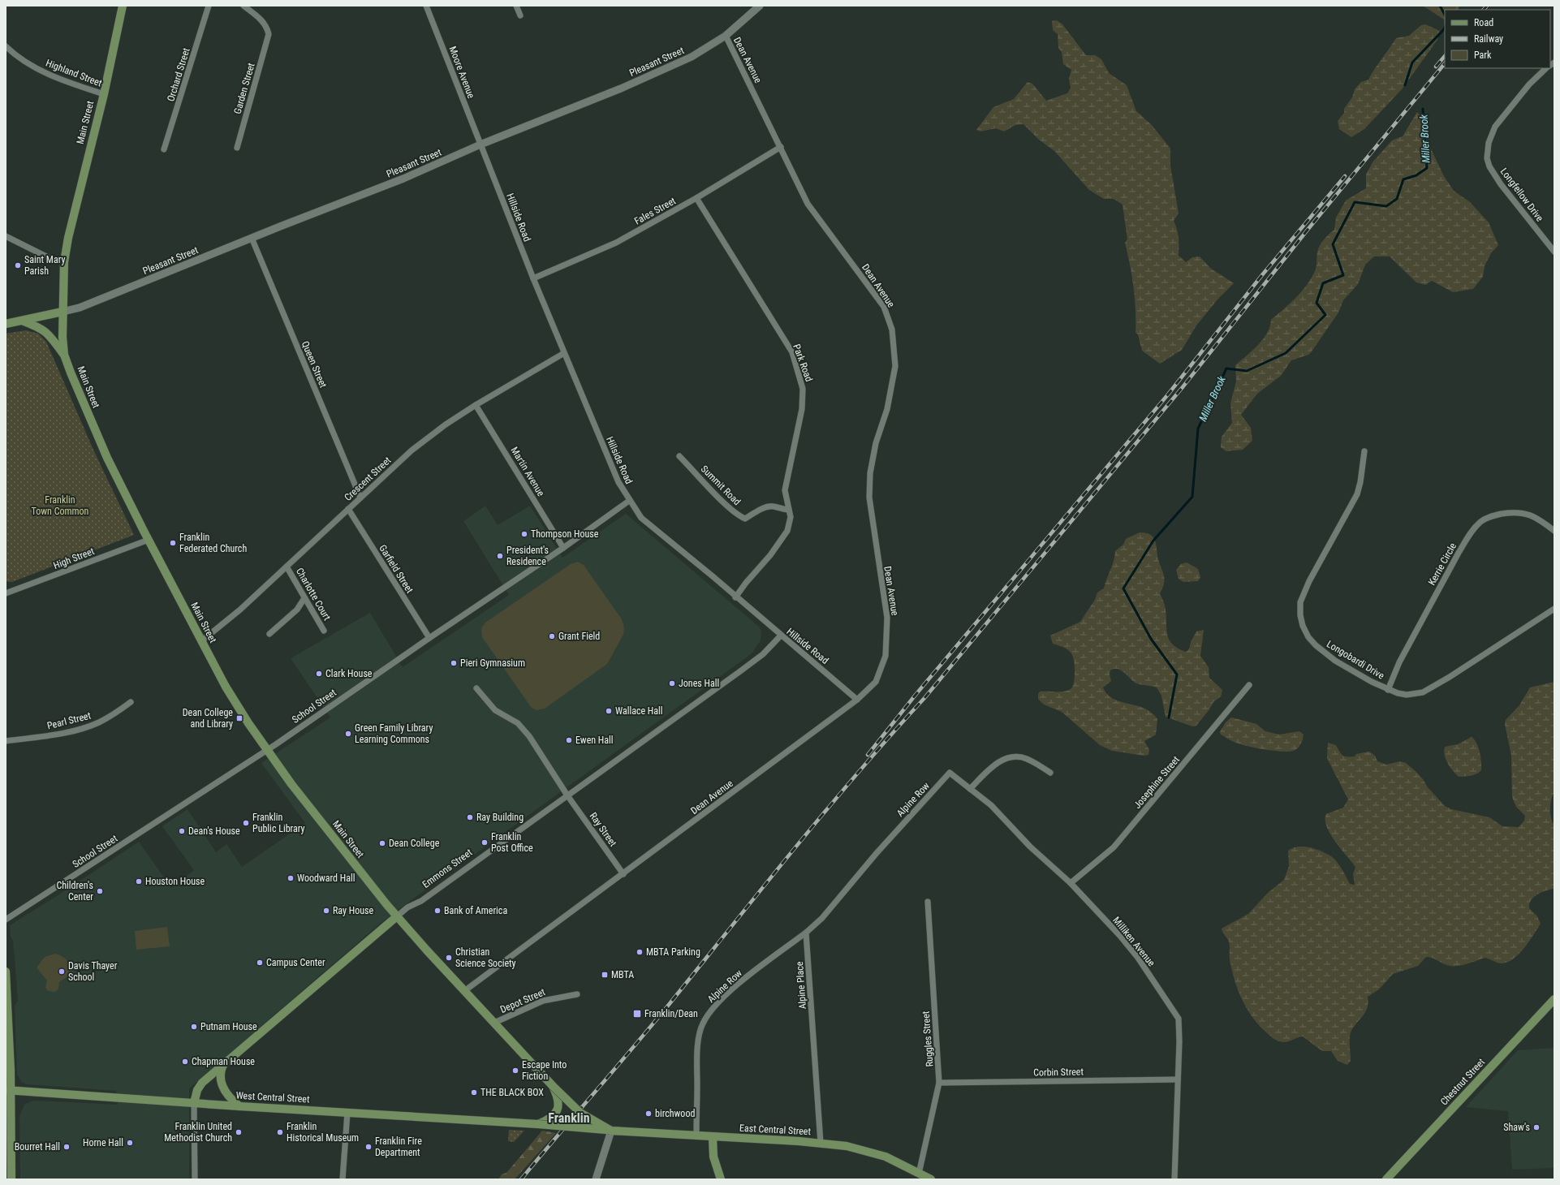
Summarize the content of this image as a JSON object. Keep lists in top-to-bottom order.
{
  "streets": {
    "main road": [
      "Main Street",
      "Emmons Street",
      "Chestnut Street",
      "West Central Street",
      "East Central Street"
    ],
    "street": [
      "Dean Avenue",
      "Pleasant Street",
      "Moore Avenue",
      "Highland Street",
      "Orchard Street",
      "Garden Street",
      "Longfellow Drive",
      "Fales Street",
      "Hillside Road",
      "Park Road",
      "Queen Street",
      "Martin Avenue",
      "Crescent Street",
      "Summit Road",
      "High Street",
      "Kerrie Circle",
      "Garfield Street",
      "Charlotte Court",
      "Longobardi Drive",
      "School Street",
      "Pearl Street",
      "Josephine Street",
      "Alpine Row",
      "Ray Street",
      "Milliken Avenue",
      "Alpine Place",
      "Depot Street",
      "Ruggles Street",
      "Corbin Street"
    ]
  },
  "crossings": [
    ["Dean Avenue", "Pleasant Street"],
    ["Dean Avenue", "Main Street"],
    ["Dean Avenue", "Fales Street"],
    ["Dean Avenue", "Hillside Road"],
    ["Dean Avenue", "Ray Street"],
    ["Pleasant Street", "Moore Avenue"],
    ["Pleasant Street", "Main Street"],
    ["Pleasant Street", "Hillside Road"],
    ["Pleasant Street", "Queen Street"],
    ["Moore Avenue", "Hillside Road"],
    ["Highland Street", "Main Street"],
    ["Main Street", "Crescent Street"],
    ["Main Street", "High Street"],
    ["Main Street", "School Street"],
    ["Main Street", "Emmons Street"],
    ["Main Street", "Depot Street"],
    ["Main Street", "West Central Street"],
    ["Main Street", "East Central Street"],
    ["Fales Street", "Hillside Road"],
    ["Fales Street", "Park Road"],
    ["Hillside Road", "Park Road"],
    ["Hillside Road", "Crescent Street"],
    ["Hillside Road", "School Street"],
    ["Hillside Road", "Emmons Street"],
    ["Park Road", "Summit Road"],
    ["Queen Street", "Crescent Street"],
    ["Martin Avenue", "Crescent Street"],
    ["Martin Avenue", "School Street"],
    ["Crescent Street", "Garfield Street"],
    ["Crescent Street", "Charlotte Court"],
    ["Kerrie Circle", "Longobardi Drive"],
    ["Garfield Street", "School Street"],
    ["Josephine Street", "Milliken Avenue"],
    ["Alpine Row", "Milliken Avenue"],
    ["Alpine Row", "Alpine Place"],
    ["Alpine Row", "East Central Street"],
    ["Ray Street", "Emmons Street"],
    ["Emmons Street", "West Central Street"],
    ["Milliken Avenue", "Corbin Street"],
    ["Alpine Place", "East Central Street"],
    ["Ruggles Street", "Corbin Street"],
    ["Ruggles Street", "East Central Street"],
    ["West Central Street", "East Central Street"]
  ],
  "districts": ["Franklin"],
  "water": ["Miller Brook"],
  "parks": ["Franklin Town Common"],
  "places": {
    "other": [
      "Saint Mary Parish",
      "Thompson House",
      "Franklin Federated Church",
      "President's Residence",
      "Grant Field",
      "Pieri Gymnasium",
      "Clark House",
      "Jones Hall",
      "Wallace Hall",
      "Green Family Library Learning Commons",
      "Ewen Hall",
      "Ray Building",
      "Franklin Public Library",
      "Dean's House",
      "Franklin Post Office",
      "Dean College",
      "Woodward Hall",
      "Houston House",
      "Children's Center",
      "Ray House",
      "Bank of America",
      "MBTA Parking",
      "Christian Science Society",
      "Campus Center",
      "Davis Thayer School",
      "Putnam House",
      "Chapman House",
      "Escape Into Fiction",
      "THE BLACK BOX",
      "birchwood",
      "Shaw's",
      "Franklin United Methodist Church",
      "Franklin Historical Museum",
      "Horne Hall",
      "Bourret Hall",
      "Franklin Fire Department"
    ],
    "transit": ["Dean College and Library", "MBTA", "Franklin/Dean"]
  },
  "legend": ["Road", "Railway", "Park"]
}
